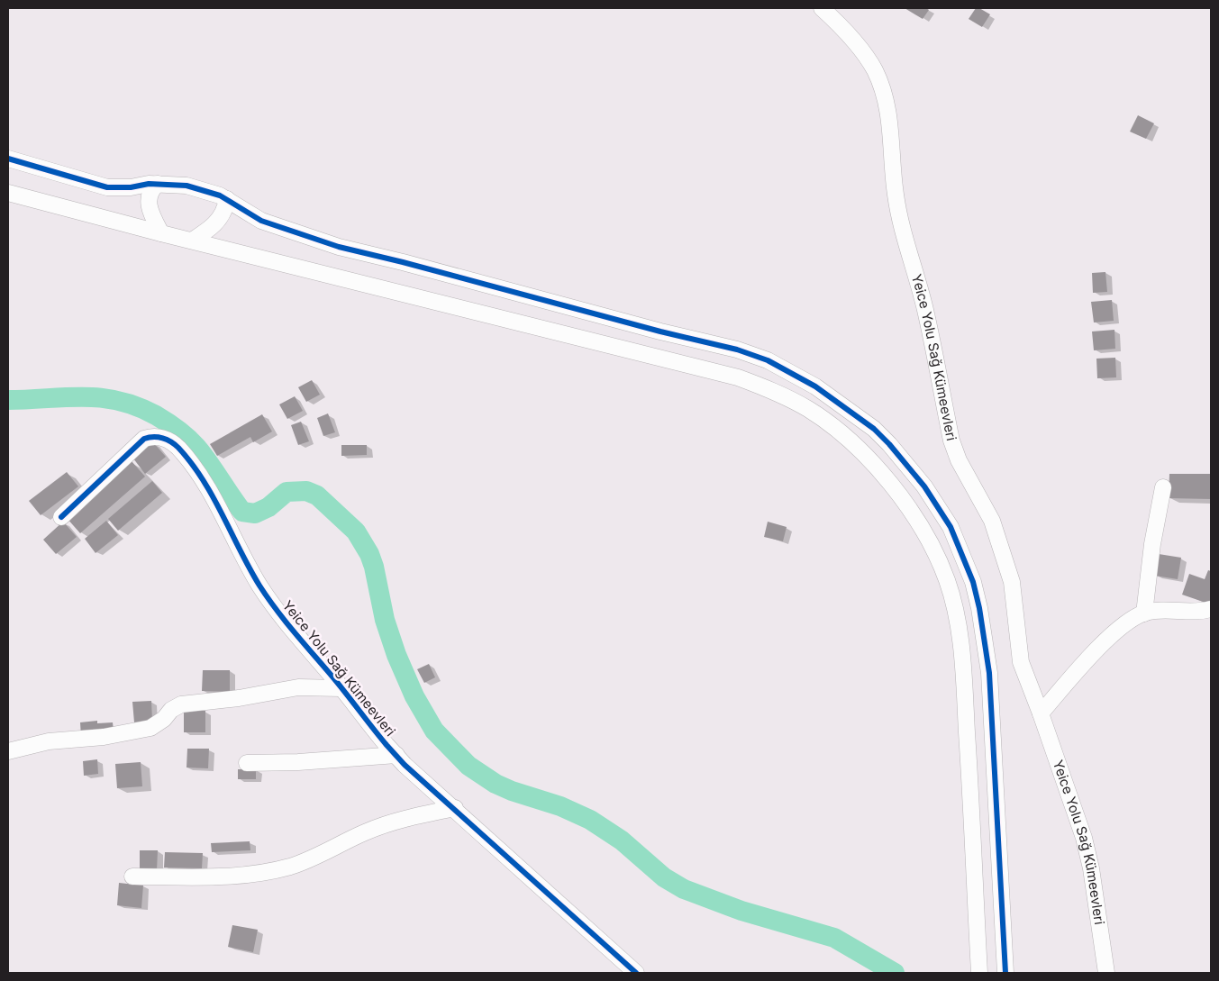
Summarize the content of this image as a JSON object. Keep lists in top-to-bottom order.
{
  "streets": {
    "street": ["Yeice Yolu Sağ Kümeevleri"]
  }
}
